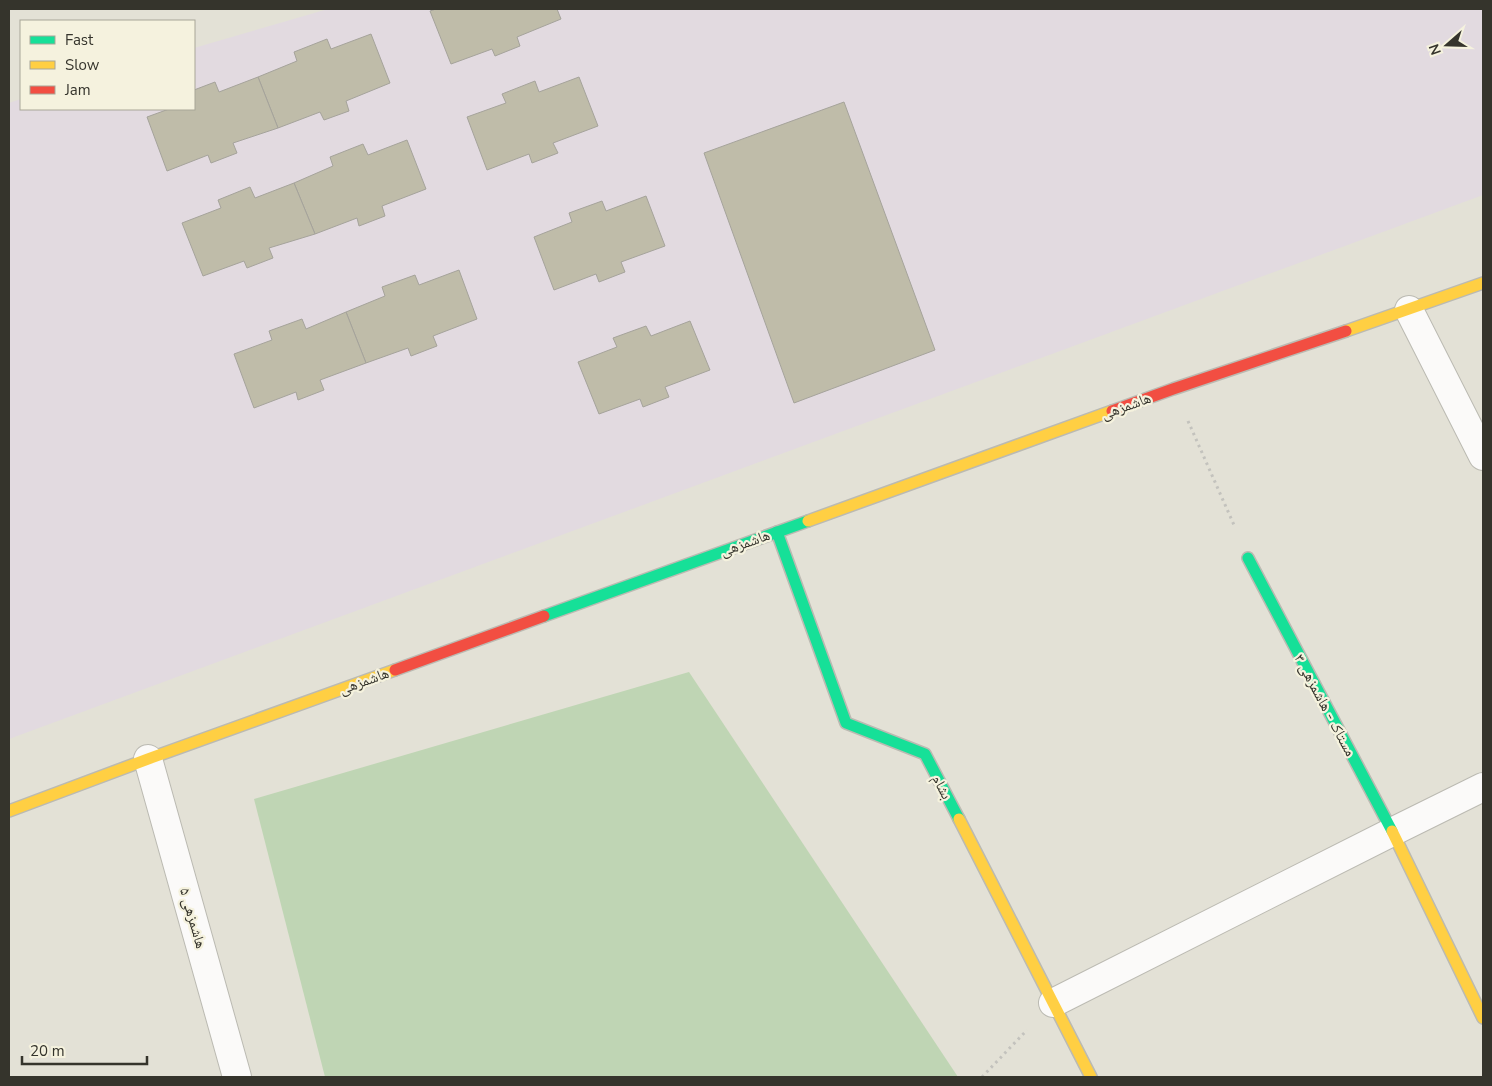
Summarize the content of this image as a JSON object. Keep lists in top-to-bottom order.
{
  "streets": {
    "street": [
      "هاشمزهی",
      "مستاک - هاشمزهی ۳",
      "بشام",
      "هاشمزهی ۵"
    ]
  },
  "crossings": [
    ["هاشمزهی", "بشام"],
    ["هاشمزهی", "هاشمزهی ۵"]
  ],
  "legend": ["Fast", "Slow", "Jam"],
  "scale_bar": "20 m",
  "north": "left"
}
